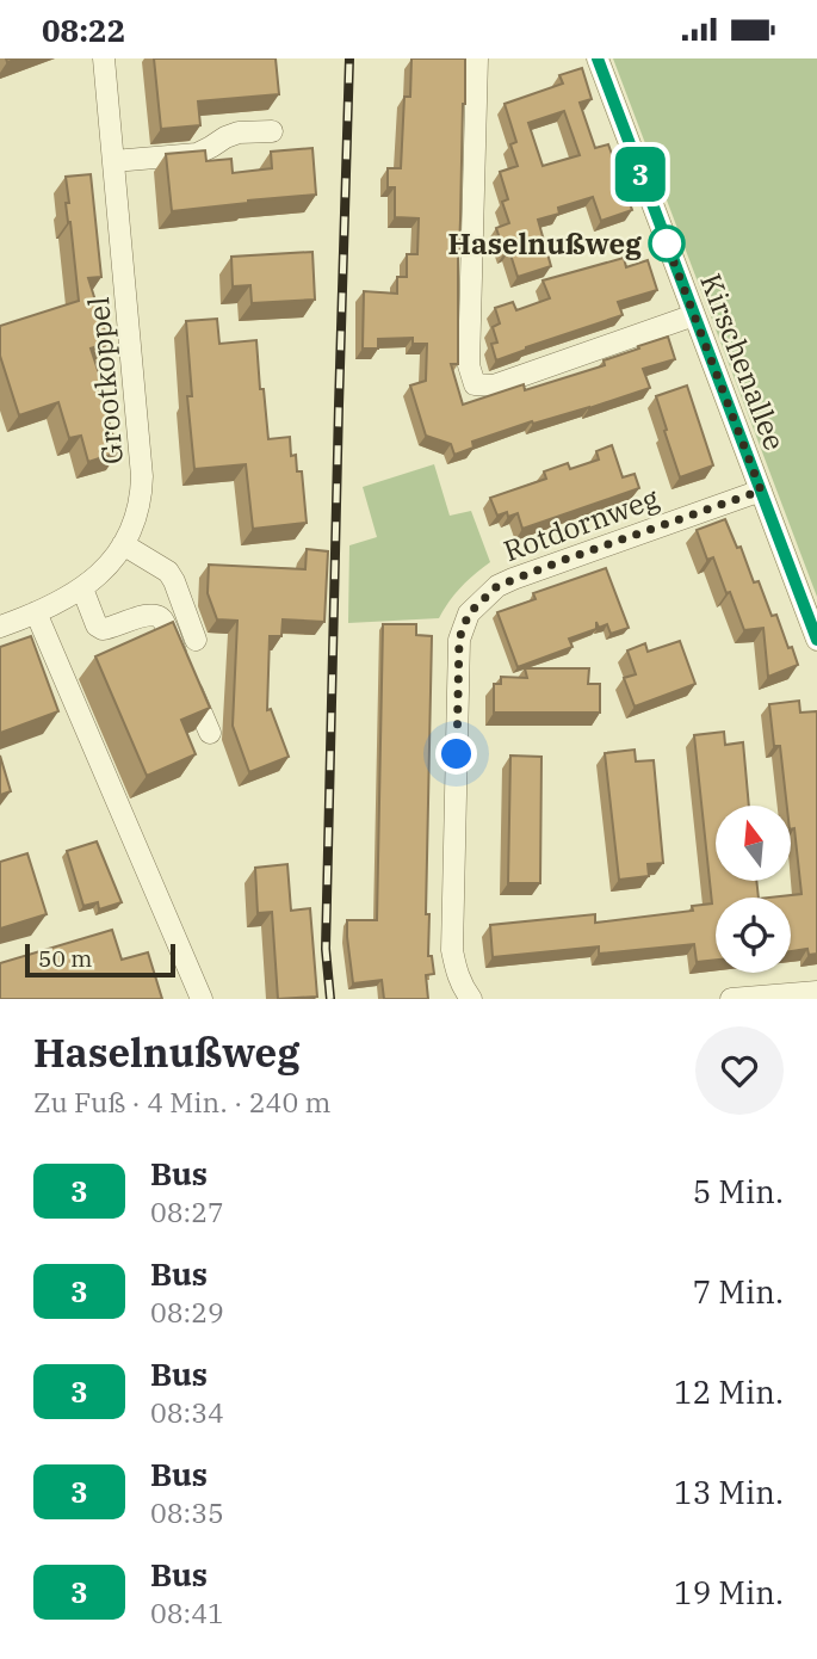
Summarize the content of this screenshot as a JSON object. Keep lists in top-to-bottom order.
{
  "streets": {
    "street": ["Kirschenallee", "Grootkoppel", "Rotdornweg"]
  },
  "crossings": [
    ["Kirschenallee", "Rotdornweg"]
  ],
  "places": ["Haselnußweg"],
  "lines": ["bus line 3"],
  "scale_bar": "50 m",
  "north": "top",
  "page": {
    "status": "08:22",
    "on_map": "3",
    "scale": "50 m",
    "heading": ["Haselnußweg", "Zu Fuß · 4 Min. · 240 m"],
    "list": [
      {
        "mark": "3",
        "name": "Bus",
        "note": "08:27",
        "value": "5 Min."
      },
      {
        "mark": "3",
        "name": "Bus",
        "note": "08:29",
        "value": "7 Min."
      },
      {
        "mark": "3",
        "name": "Bus",
        "note": "08:34",
        "value": "12 Min."
      },
      {
        "mark": "3",
        "name": "Bus",
        "note": "08:35",
        "value": "13 Min."
      },
      {
        "mark": "3",
        "name": "Bus",
        "note": "08:41",
        "value": "19 Min."
      }
    ]
  }
}
